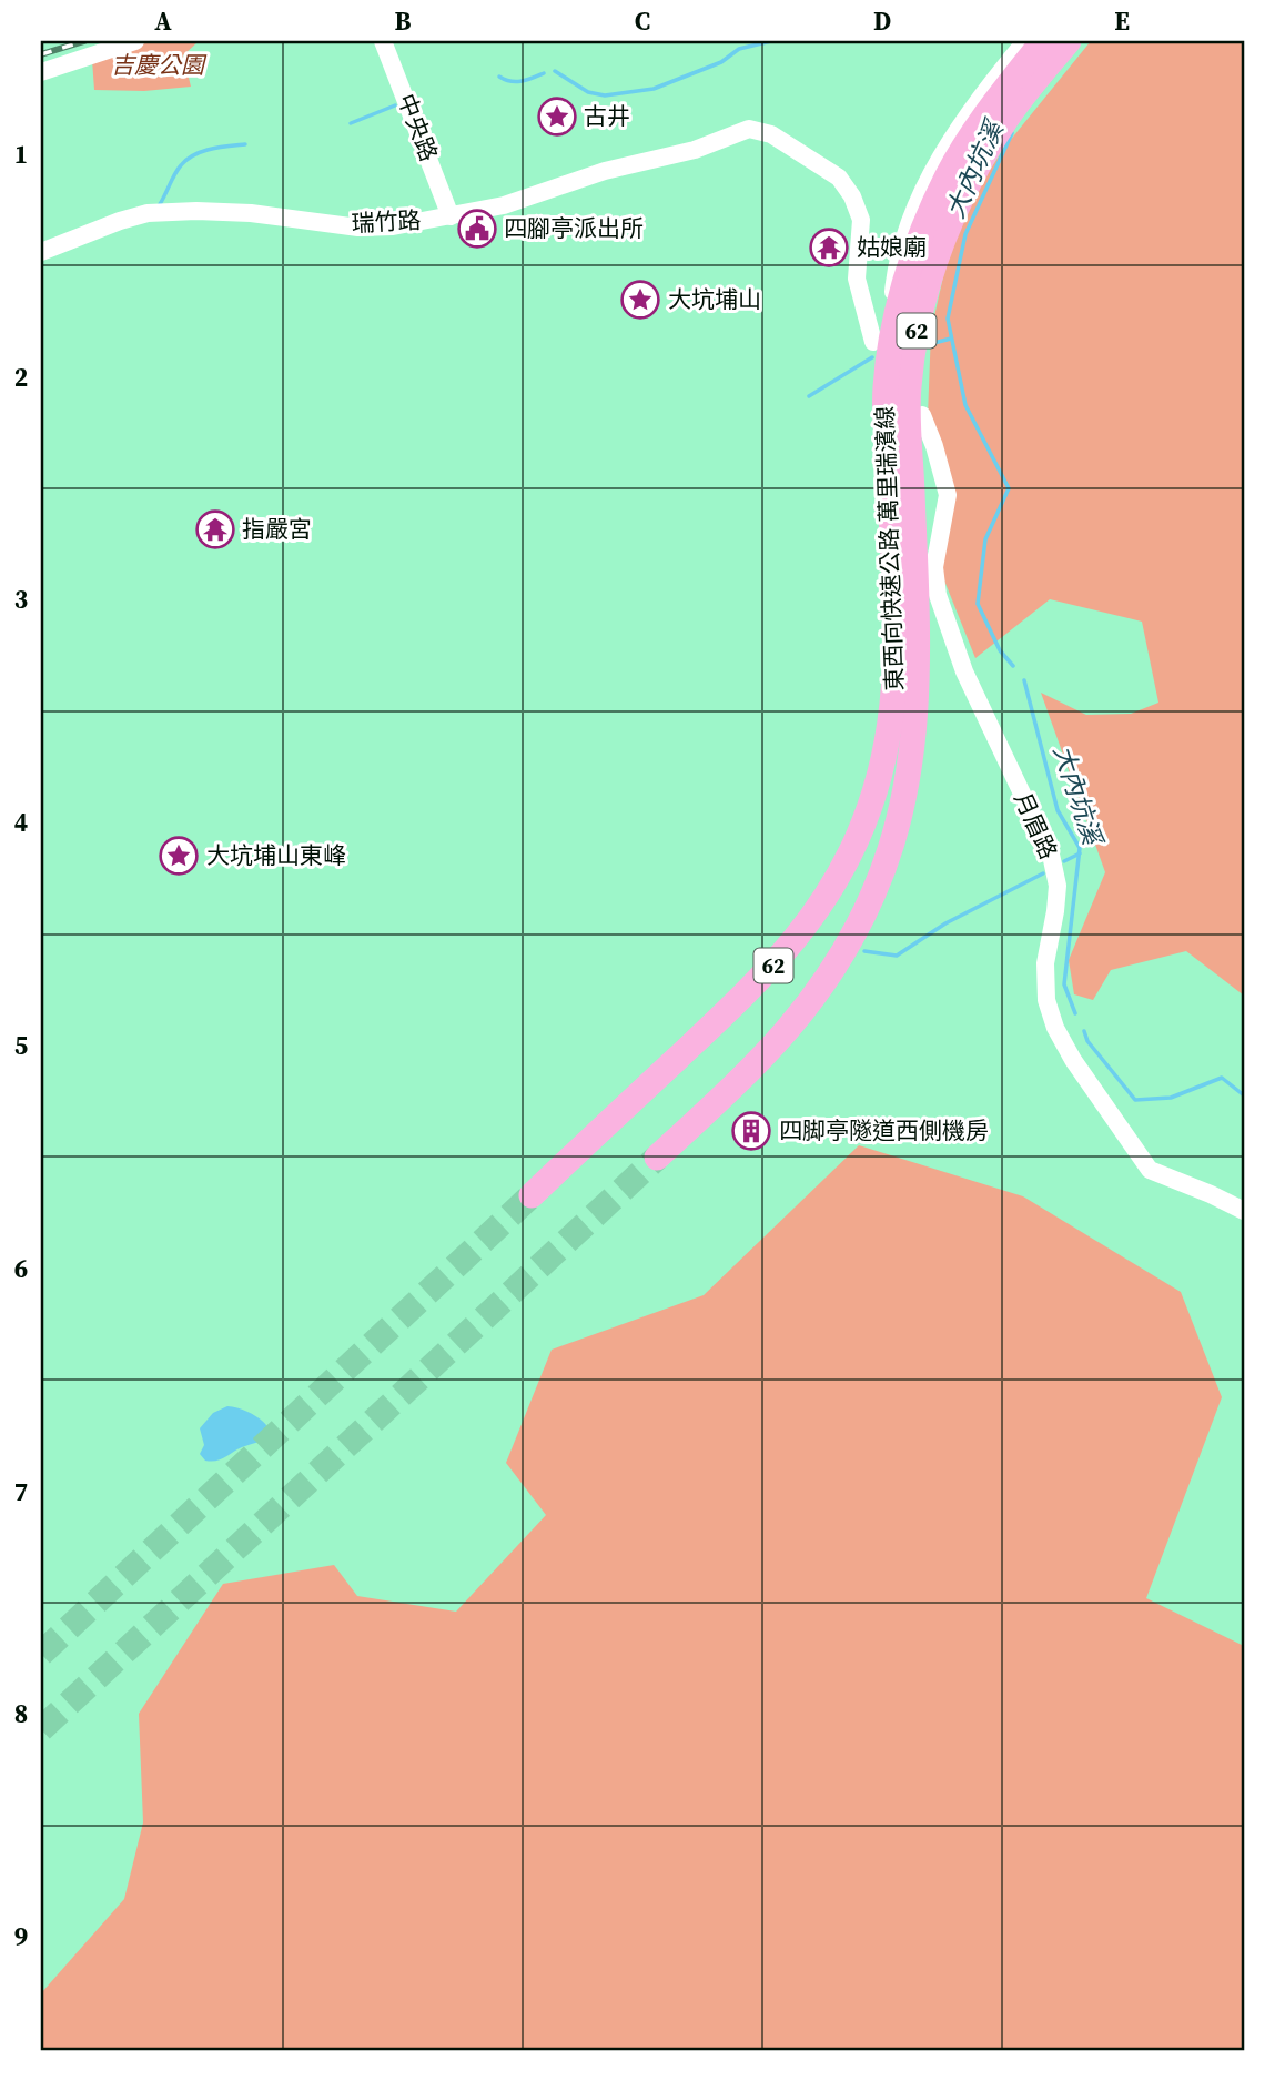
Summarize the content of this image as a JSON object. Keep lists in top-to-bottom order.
{
  "streets": {
    "highway": ["62", "東西向快速公路 萬里瑞濱線"],
    "street": ["中央路", "瑞竹路", "月眉路"]
  },
  "crossings": [
    ["中央路", "瑞竹路"]
  ],
  "water": ["大內坑溪"],
  "parks": ["吉慶公園"],
  "places": {
    "place": ["古井", "大坑埔山", "大坑埔山東峰"],
    "public building": ["四腳亭派出所"],
    "temple": ["姑娘廟", "指嚴宮"],
    "building": ["四脚亭隧道西側機房"]
  },
  "grid": {
    "columns": [
      "A",
      "B",
      "C",
      "D",
      "E"
    ],
    "rows": [
      "1",
      "2",
      "3",
      "4",
      "5",
      "6",
      "7",
      "8",
      "9"
    ]
  }
}
